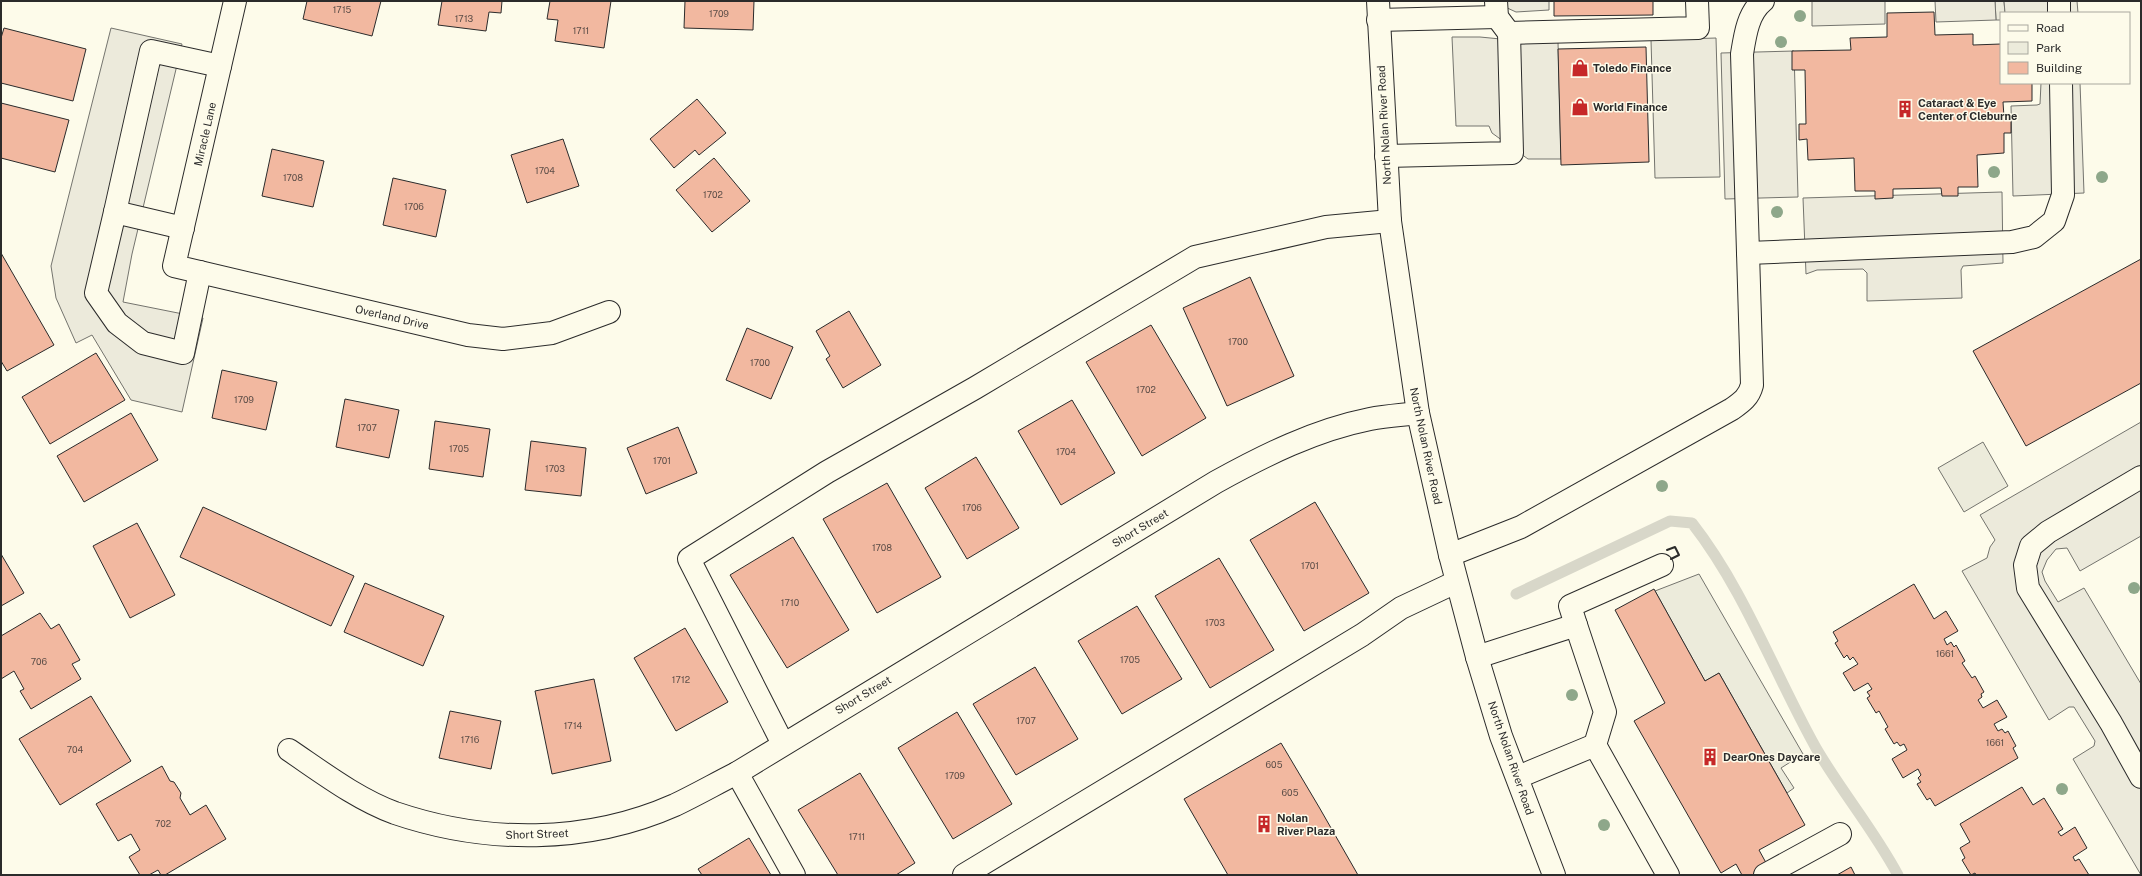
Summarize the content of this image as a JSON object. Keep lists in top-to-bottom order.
{
  "streets": {
    "street": [
      "North Nolan River Road",
      "Miracle Lane",
      "Overland Drive",
      "Short Street"
    ]
  },
  "crossings": [
    ["North Nolan River Road", "Short Street"],
    ["Miracle Lane", "Overland Drive"]
  ],
  "places": {
    "shop": ["Toledo Finance", "World Finance"],
    "building": ["Cataract & Eye Center of Cleburne", "DearOnes Daycare", "Nolan River Plaza"]
  },
  "house_numbers": [
    "1715",
    "1709",
    "1713",
    "1711",
    "1704",
    "1708",
    "1702",
    "1706",
    "1700",
    "1700",
    "1702",
    "1709",
    "1707",
    "1705",
    "1704",
    "1701",
    "1703",
    "1706",
    "1708",
    "1701",
    "1710",
    "1703",
    "1661",
    "1705",
    "706",
    "1712",
    "1707",
    "1714",
    "1716",
    "1661",
    "704",
    "605",
    "1709",
    "605",
    "702",
    "1711"
  ],
  "legend": ["Road", "Park", "Building"]
}
